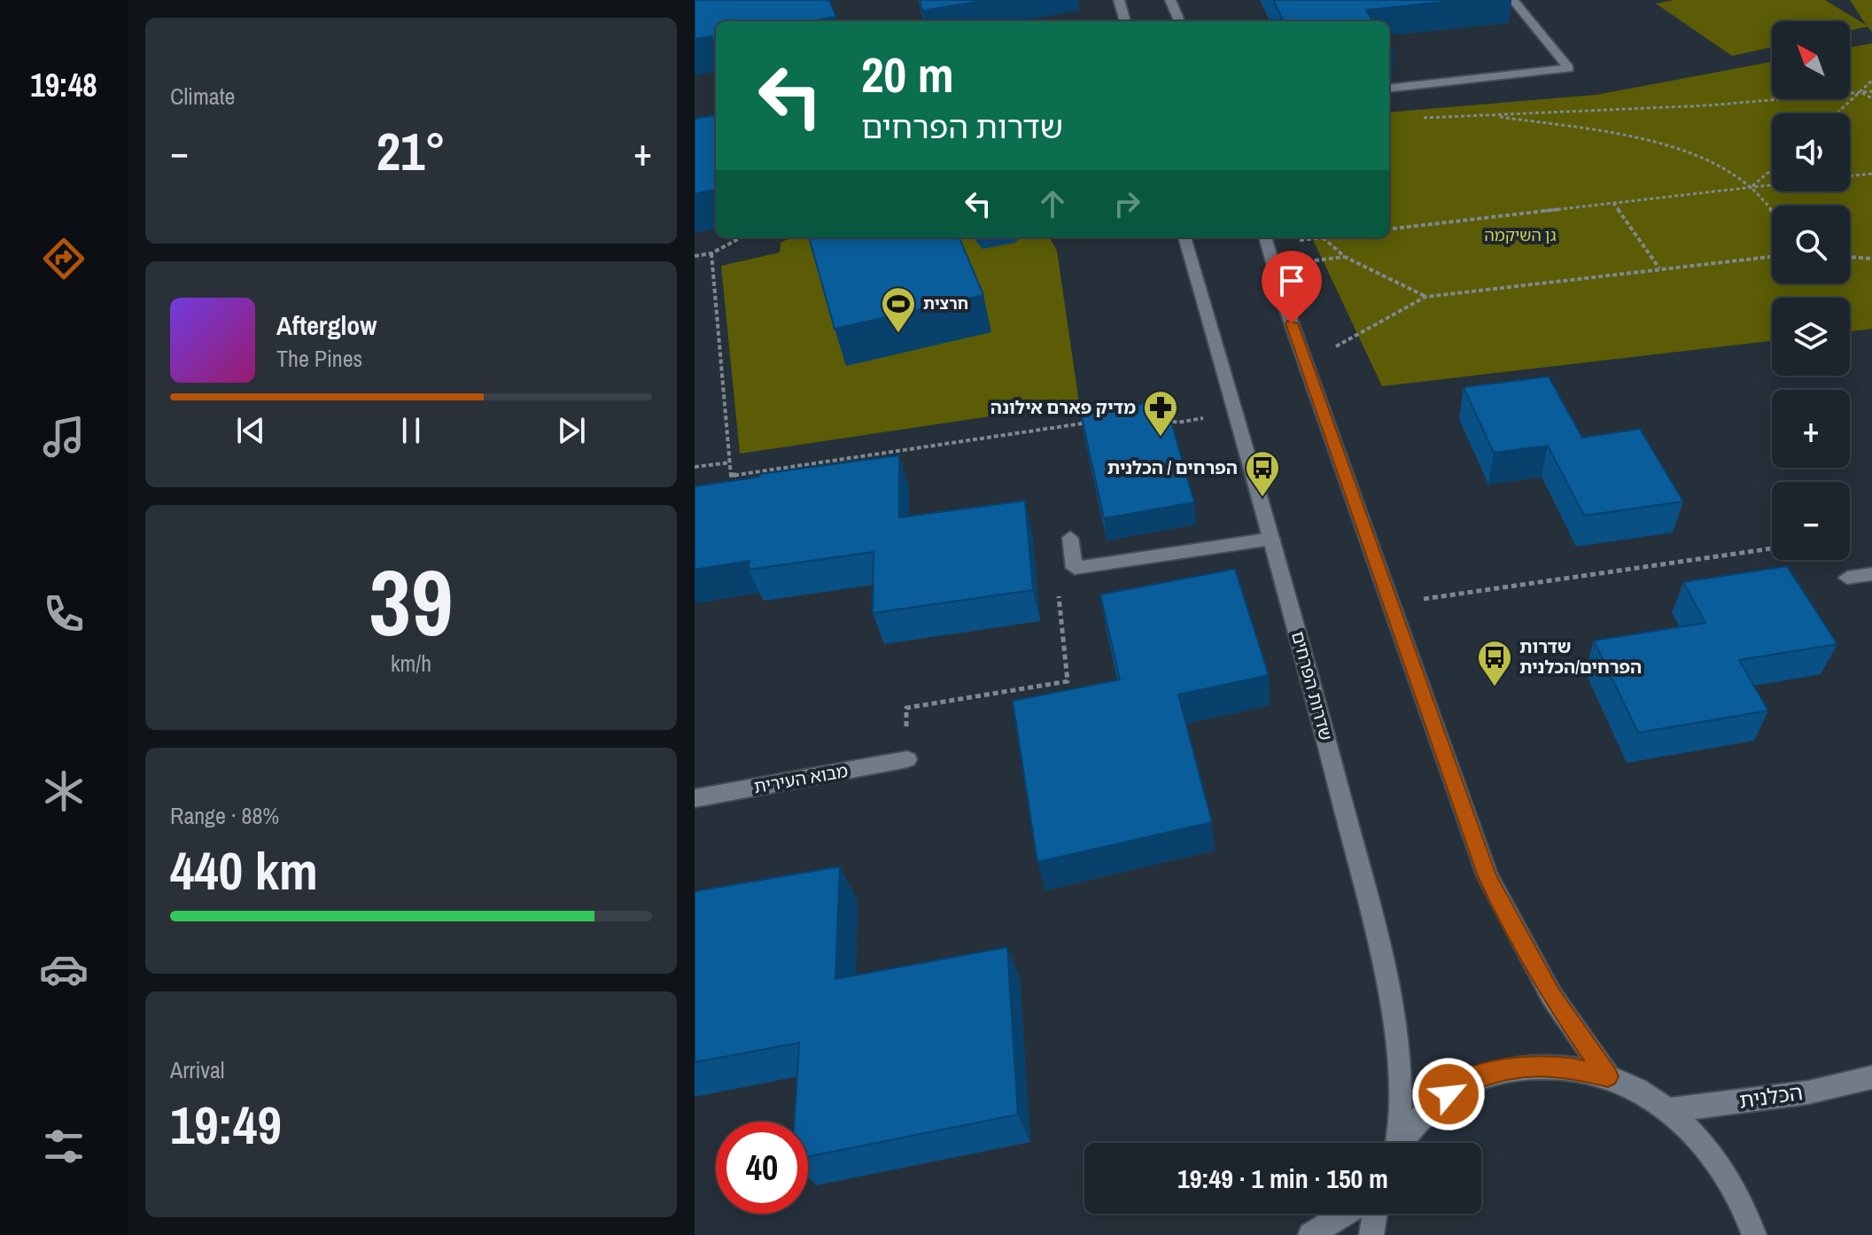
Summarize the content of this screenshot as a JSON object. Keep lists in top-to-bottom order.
{
  "streets": {
    "street": ["שדרות הפרחים", "מבוא העירית", "הכלנית"]
  },
  "parks": ["גן השיקמה"],
  "places": {
    "sports": ["חרצית"],
    "pharmacy": ["מדיק פארם אילונה"],
    "bus stop": ["הפרחים / הכלנית", "שדרות הפרחים/הכלנית"]
  },
  "north": "top left",
  "page": {
    "tabs": "19:48",
    "tile": [
      "Climate",
      ["39", "km/h"],
      ["Range · 88%", "440 km"],
      ["Arrival", "19:49"]
    ],
    "map_buttons": ["+", "−"],
    "turn": ["20 m", "שדרות הפרחים"],
    "heat": ["−", "21°", "+"],
    "song": ["Afterglow", "The Pines"],
    "limit": "40",
    "trip": "19:49 · 1 min · 150 m"
  }
}
